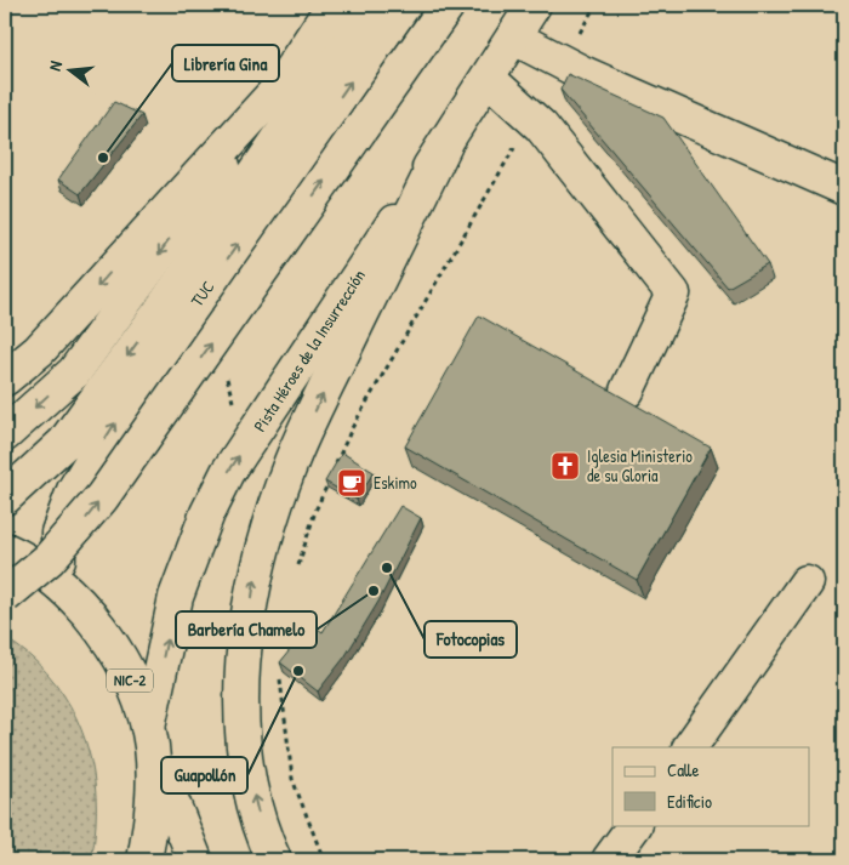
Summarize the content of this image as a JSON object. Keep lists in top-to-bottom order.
{
  "streets": {
    "main road": ["TUC", "Pista Héroes de la Insurrección", "NIC-2"]
  },
  "crossings": [
    ["TUC", "NIC-2"],
    ["Pista Héroes de la Insurrección", "NIC-2"]
  ],
  "places": {
    "other": [
      "Librería Gina",
      "Fotocopias",
      "Barbería Chamelo",
      "Guapollón"
    ],
    "church": ["Iglesia Ministerio de su Gloria"],
    "cafe": ["Eskimo"]
  },
  "legend": ["Calle", "Edificio"],
  "north": "left"
}
